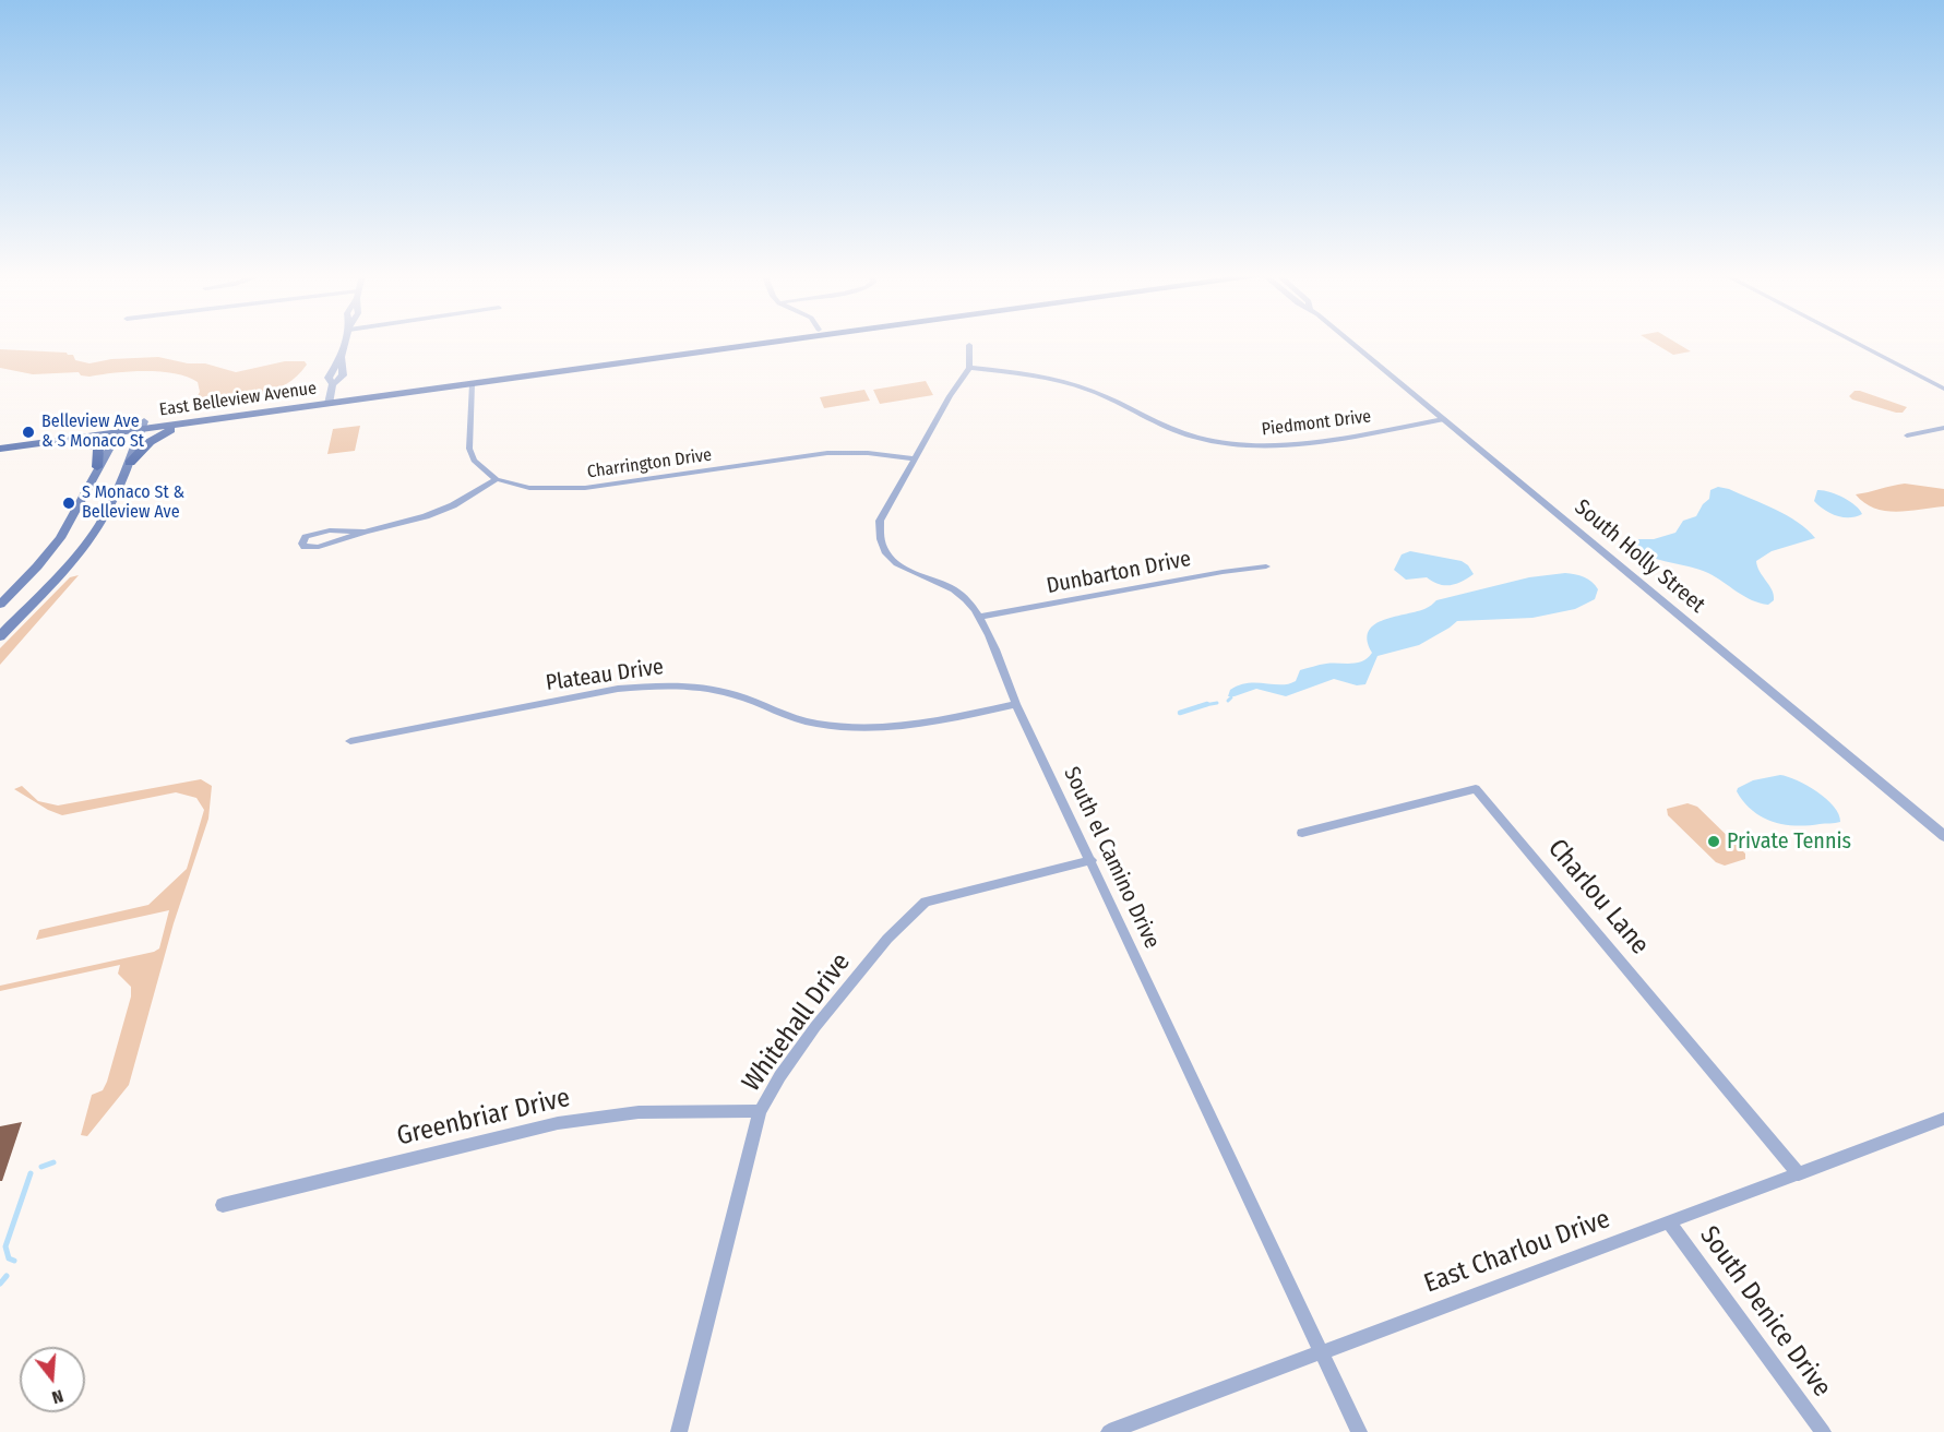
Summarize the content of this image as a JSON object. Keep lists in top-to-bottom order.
{
  "streets": {
    "main road": ["East Belleview Avenue"],
    "street": [
      "Piedmont Drive",
      "Charrington Drive",
      "South Holly Street",
      "Dunbarton Drive",
      "Plateau Drive",
      "South el Camino Drive",
      "Charlou Lane",
      "Whitehall Drive",
      "Greenbriar Drive",
      "East Charlou Drive",
      "South Denice Drive"
    ]
  },
  "crossings": [
    ["East Belleview Avenue", "Charrington Drive"],
    ["Piedmont Drive", "South Holly Street"],
    ["Piedmont Drive", "South el Camino Drive"],
    ["Charrington Drive", "South el Camino Drive"],
    ["Dunbarton Drive", "South el Camino Drive"],
    ["Plateau Drive", "South el Camino Drive"],
    ["South el Camino Drive", "Whitehall Drive"],
    ["South el Camino Drive", "East Charlou Drive"],
    ["Charlou Lane", "East Charlou Drive"],
    ["Whitehall Drive", "Greenbriar Drive"],
    ["East Charlou Drive", "South Denice Drive"]
  ],
  "places": ["Belleview Ave & S Monaco St", "S Monaco St & Belleview Ave", "Private Tennis"],
  "north": "bottom"
}
